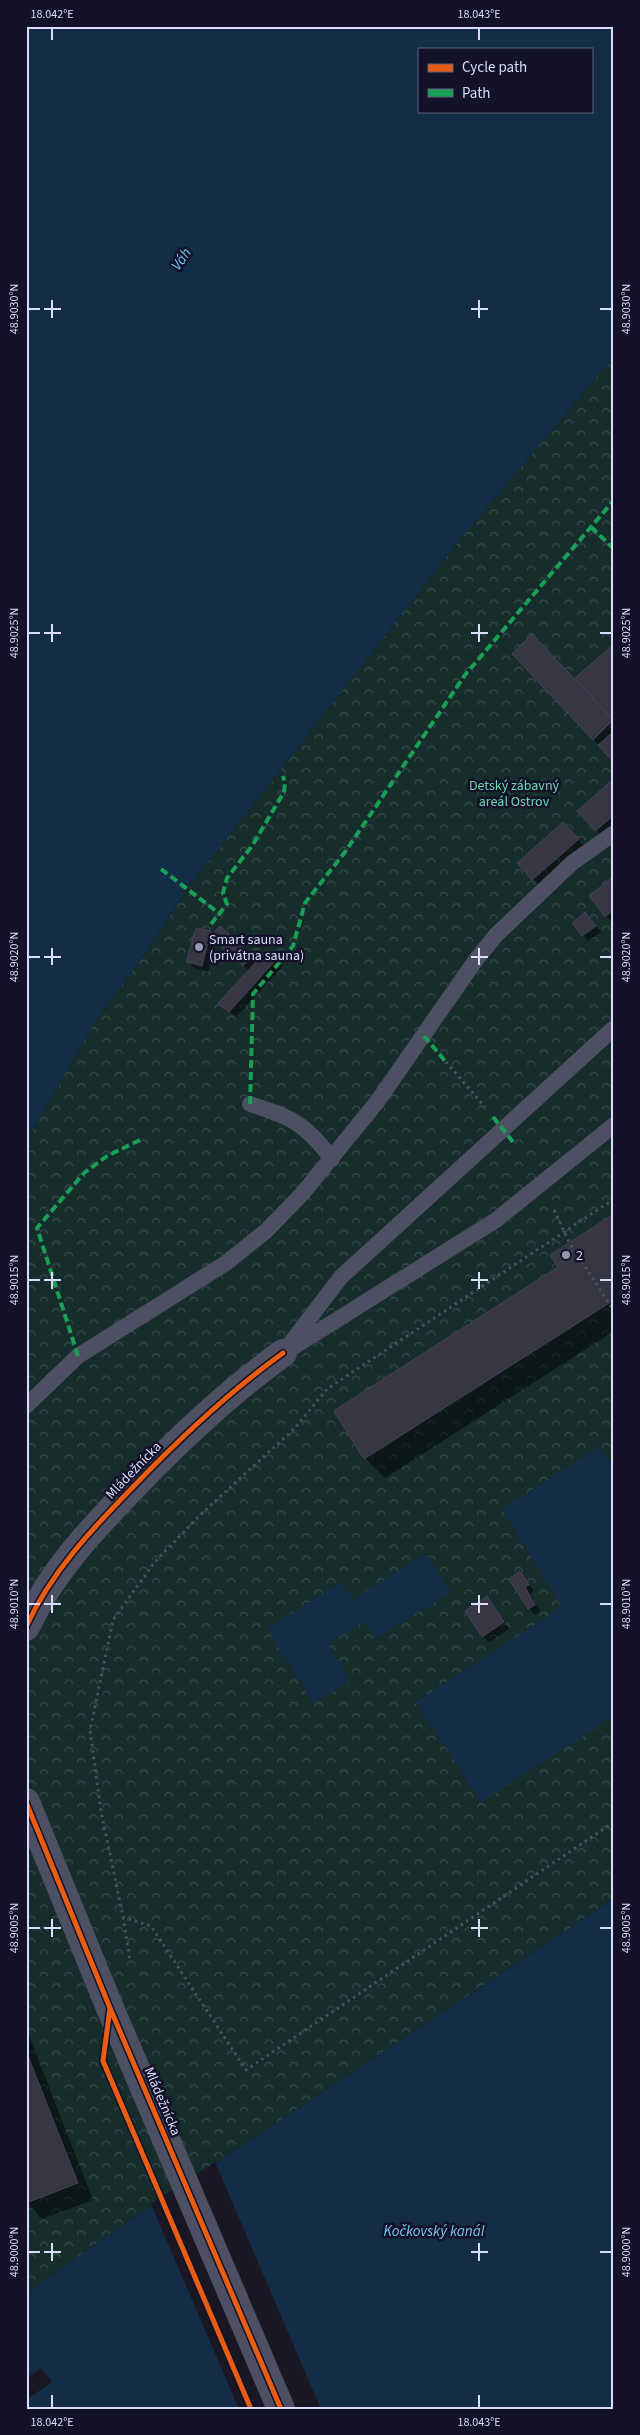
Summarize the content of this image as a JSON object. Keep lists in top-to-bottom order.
{
  "streets": {
    "street": ["Mládežnícka"]
  },
  "water": ["Váh", "Kočkovský kanál"],
  "parks": ["Detský zábavný areál Ostrov"],
  "places": ["Smart sauna (privátna sauna)", "2"],
  "legend": ["Cycle path", "Path"],
  "coordinates": [
    "18.042°E",
    "18.043°E",
    "48.9030°N",
    "48.9025°N",
    "48.9020°N",
    "48.9015°N",
    "48.9010°N",
    "48.9005°N",
    "48.9000°N"
  ]
}
